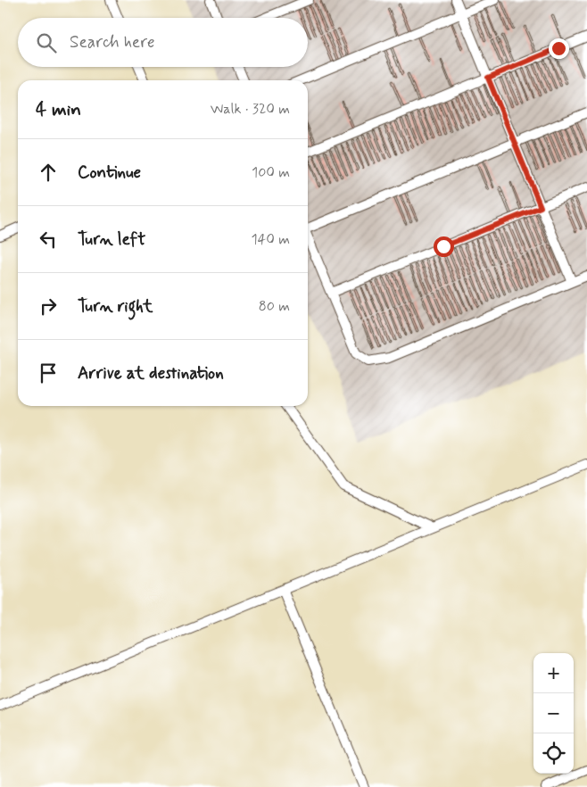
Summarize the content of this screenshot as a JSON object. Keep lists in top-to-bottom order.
{
  "page": {
    "search": "Search here",
    "heading": ["4 min", "Walk · 320 m"],
    "list": [
      ["Continue", "100 m"],
      ["Turn left", "140 m"],
      ["Turn right", "80 m"],
      "Arrive at destination"
    ],
    "map_buttons": ["+", "−"]
  }
}
